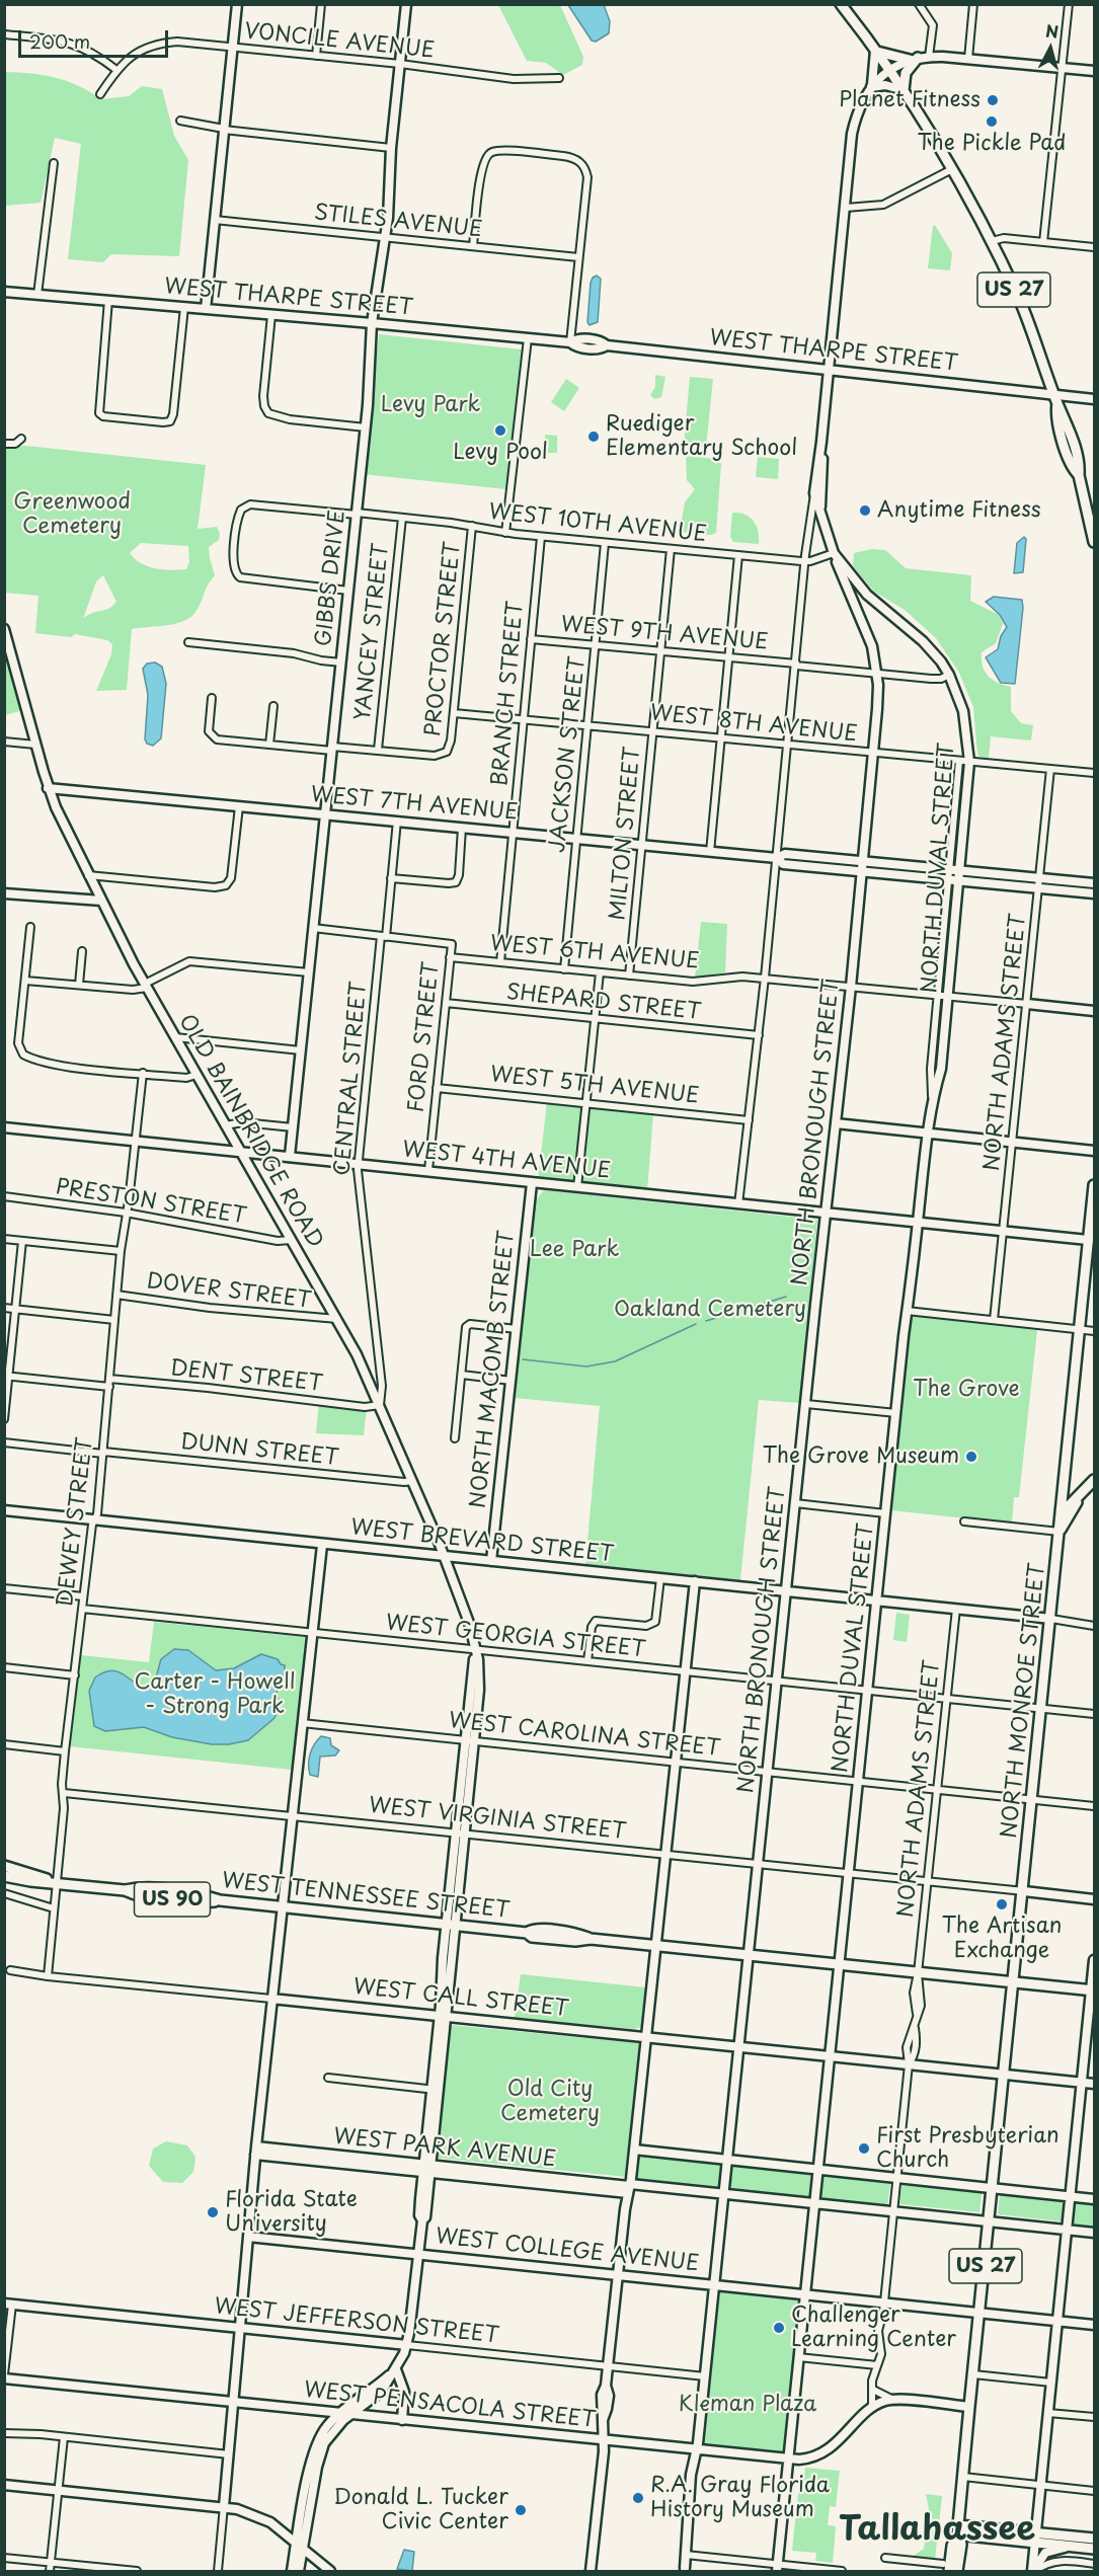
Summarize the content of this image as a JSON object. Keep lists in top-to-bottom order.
{
  "streets": {
    "main road": [
      "US 27",
      "NORTH MONROE STREET",
      "WEST TENNESSEE STREET",
      "US 90"
    ],
    "street": [
      "VONCILE AVENUE",
      "STILES AVENUE",
      "WEST THARPE STREET",
      "WEST 10TH AVENUE",
      "GIBBS DRIVE",
      "YANCEY STREET",
      "WEST 9TH AVENUE",
      "PROCTOR STREET",
      "BRANCH STREET",
      "WEST 8TH AVENUE",
      "JACKSON STREET",
      "WEST 7TH AVENUE",
      "MILTON STREET",
      "NORTH DUVAL STREET",
      "WEST 6TH AVENUE",
      "SHEPARD STREET",
      "FORD STREET",
      "NORTH ADAMS STREET",
      "CENTRAL STREET",
      "WEST 5TH AVENUE",
      "OLD BAINBRIDGE ROAD",
      "NORTH BRONOUGH STREET",
      "WEST 4TH AVENUE",
      "PRESTON STREET",
      "DOVER STREET",
      "NORTH MACOMB STREET",
      "DENT STREET",
      "DUNN STREET",
      "DEWEY STREET",
      "WEST BREVARD STREET",
      "WEST GEORGIA STREET",
      "WEST CAROLINA STREET",
      "WEST VIRGINIA STREET",
      "WEST CALL STREET",
      "WEST PARK AVENUE",
      "WEST COLLEGE AVENUE",
      "WEST JEFFERSON STREET",
      "WEST PENSACOLA STREET"
    ]
  },
  "crossings": [
    ["VONCILE AVENUE", "GIBBS DRIVE"],
    ["STILES AVENUE", "GIBBS DRIVE"],
    ["US 27", "WEST THARPE STREET"],
    ["US 27", "NORTH MONROE STREET"],
    ["US 27", "WEST PARK AVENUE"],
    ["US 27", "WEST COLLEGE AVENUE"],
    ["WEST THARPE STREET", "GIBBS DRIVE"],
    ["WEST 10TH AVENUE", "GIBBS DRIVE"],
    ["WEST 10TH AVENUE", "YANCEY STREET"],
    ["WEST 10TH AVENUE", "PROCTOR STREET"],
    ["WEST 10TH AVENUE", "BRANCH STREET"],
    ["WEST 10TH AVENUE", "JACKSON STREET"],
    ["WEST 10TH AVENUE", "MILTON STREET"],
    ["WEST 10TH AVENUE", "NORTH DUVAL STREET"],
    ["WEST 10TH AVENUE", "NORTH BRONOUGH STREET"],
    ["GIBBS DRIVE", "WEST 7TH AVENUE"],
    ["GIBBS DRIVE", "WEST 4TH AVENUE"],
    ["YANCEY STREET", "PROCTOR STREET"],
    ["WEST 9TH AVENUE", "BRANCH STREET"],
    ["WEST 9TH AVENUE", "JACKSON STREET"],
    ["WEST 9TH AVENUE", "MILTON STREET"],
    ["WEST 9TH AVENUE", "NORTH DUVAL STREET"],
    ["WEST 9TH AVENUE", "NORTH BRONOUGH STREET"],
    ["PROCTOR STREET", "WEST 8TH AVENUE"],
    ["BRANCH STREET", "WEST 8TH AVENUE"],
    ["BRANCH STREET", "WEST 7TH AVENUE"],
    ["BRANCH STREET", "WEST 6TH AVENUE"],
    ["WEST 8TH AVENUE", "JACKSON STREET"],
    ["WEST 8TH AVENUE", "MILTON STREET"],
    ["WEST 8TH AVENUE", "NORTH DUVAL STREET"],
    ["WEST 8TH AVENUE", "NORTH ADAMS STREET"],
    ["WEST 8TH AVENUE", "NORTH BRONOUGH STREET"],
    ["JACKSON STREET", "WEST 7TH AVENUE"],
    ["JACKSON STREET", "WEST 6TH AVENUE"],
    ["WEST 7TH AVENUE", "MILTON STREET"],
    ["WEST 7TH AVENUE", "NORTH DUVAL STREET"],
    ["WEST 7TH AVENUE", "NORTH ADAMS STREET"],
    ["WEST 7TH AVENUE", "CENTRAL STREET"],
    ["WEST 7TH AVENUE", "OLD BAINBRIDGE ROAD"],
    ["WEST 7TH AVENUE", "NORTH BRONOUGH STREET"],
    ["MILTON STREET", "WEST 6TH AVENUE"],
    ["NORTH DUVAL STREET", "WEST 6TH AVENUE"],
    ["NORTH DUVAL STREET", "NORTH BRONOUGH STREET"],
    ["NORTH DUVAL STREET", "WEST 4TH AVENUE"],
    ["NORTH DUVAL STREET", "WEST BREVARD STREET"],
    ["NORTH DUVAL STREET", "WEST GEORGIA STREET"],
    ["NORTH DUVAL STREET", "WEST CAROLINA STREET"],
    ["NORTH DUVAL STREET", "WEST VIRGINIA STREET"],
    ["NORTH DUVAL STREET", "WEST TENNESSEE STREET"],
    ["NORTH DUVAL STREET", "WEST CALL STREET"],
    ["NORTH DUVAL STREET", "WEST PARK AVENUE"],
    ["NORTH DUVAL STREET", "WEST COLLEGE AVENUE"],
    ["NORTH DUVAL STREET", "WEST PENSACOLA STREET"],
    ["WEST 6TH AVENUE", "FORD STREET"],
    ["WEST 6TH AVENUE", "NORTH ADAMS STREET"],
    ["WEST 6TH AVENUE", "NORTH BRONOUGH STREET"],
    ["SHEPARD STREET", "FORD STREET"],
    ["FORD STREET", "CENTRAL STREET"],
    ["FORD STREET", "WEST 5TH AVENUE"],
    ["FORD STREET", "WEST 4TH AVENUE"],
    ["NORTH ADAMS STREET", "WEST 4TH AVENUE"],
    ["NORTH ADAMS STREET", "WEST BREVARD STREET"],
    ["NORTH ADAMS STREET", "WEST GEORGIA STREET"],
    ["NORTH ADAMS STREET", "WEST CAROLINA STREET"],
    ["NORTH ADAMS STREET", "WEST VIRGINIA STREET"],
    ["NORTH ADAMS STREET", "WEST TENNESSEE STREET"],
    ["NORTH ADAMS STREET", "US 90"],
    ["NORTH ADAMS STREET", "WEST CALL STREET"],
    ["NORTH ADAMS STREET", "WEST PARK AVENUE"],
    ["NORTH ADAMS STREET", "WEST COLLEGE AVENUE"],
    ["NORTH ADAMS STREET", "WEST PENSACOLA STREET"],
    ["CENTRAL STREET", "OLD BAINBRIDGE ROAD"],
    ["CENTRAL STREET", "WEST 4TH AVENUE"],
    ["CENTRAL STREET", "DENT STREET"],
    ["OLD BAINBRIDGE ROAD", "WEST 4TH AVENUE"],
    ["OLD BAINBRIDGE ROAD", "PRESTON STREET"],
    ["OLD BAINBRIDGE ROAD", "DOVER STREET"],
    ["OLD BAINBRIDGE ROAD", "DENT STREET"],
    ["OLD BAINBRIDGE ROAD", "DUNN STREET"],
    ["OLD BAINBRIDGE ROAD", "WEST BREVARD STREET"],
    ["OLD BAINBRIDGE ROAD", "WEST GEORGIA STREET"],
    ["NORTH BRONOUGH STREET", "WEST 4TH AVENUE"],
    ["NORTH BRONOUGH STREET", "WEST BREVARD STREET"],
    ["NORTH BRONOUGH STREET", "WEST GEORGIA STREET"],
    ["NORTH BRONOUGH STREET", "WEST CAROLINA STREET"],
    ["NORTH BRONOUGH STREET", "WEST VIRGINIA STREET"],
    ["NORTH BRONOUGH STREET", "WEST TENNESSEE STREET"],
    ["NORTH BRONOUGH STREET", "WEST CALL STREET"],
    ["NORTH BRONOUGH STREET", "WEST PARK AVENUE"],
    ["NORTH BRONOUGH STREET", "WEST COLLEGE AVENUE"],
    ["NORTH BRONOUGH STREET", "WEST JEFFERSON STREET"],
    ["NORTH BRONOUGH STREET", "WEST PENSACOLA STREET"],
    ["WEST 4TH AVENUE", "NORTH MACOMB STREET"],
    ["WEST 4TH AVENUE", "DEWEY STREET"],
    ["WEST 4TH AVENUE", "NORTH MONROE STREET"],
    ["PRESTON STREET", "DEWEY STREET"],
    ["DOVER STREET", "DEWEY STREET"],
    ["NORTH MACOMB STREET", "WEST BREVARD STREET"],
    ["DENT STREET", "DEWEY STREET"],
    ["DUNN STREET", "DEWEY STREET"],
    ["DEWEY STREET", "WEST BREVARD STREET"],
    ["DEWEY STREET", "WEST GEORGIA STREET"],
    ["DEWEY STREET", "WEST VIRGINIA STREET"],
    ["DEWEY STREET", "WEST TENNESSEE STREET"],
    ["DEWEY STREET", "WEST CALL STREET"],
    ["WEST BREVARD STREET", "NORTH MONROE STREET"],
    ["WEST GEORGIA STREET", "NORTH MONROE STREET"],
    ["NORTH MONROE STREET", "WEST CAROLINA STREET"],
    ["NORTH MONROE STREET", "WEST VIRGINIA STREET"],
    ["NORTH MONROE STREET", "US 90"],
    ["NORTH MONROE STREET", "WEST CALL STREET"],
    ["NORTH MONROE STREET", "WEST PARK AVENUE"],
    ["WEST TENNESSEE STREET", "US 90"]
  ],
  "districts": ["Tallahassee"],
  "parks": [
    "Levy Park",
    "Greenwood Cemetery",
    "Lee Park",
    "Oakland Cemetery",
    "The Grove",
    "Carter - Howell - Strong Park",
    "Old City Cemetery",
    "Kleman Plaza"
  ],
  "places": [
    "Planet Fitness",
    "The Pickle Pad",
    "Levy Pool",
    "Ruediger Elementary School",
    "Anytime Fitness",
    "The Grove Museum",
    "The Artisan Exchange",
    "First Presbyterian Church",
    "Florida State University",
    "Challenger Learning Center",
    "R.A. Gray Florida History Museum",
    "Donald L. Tucker Civic Center"
  ],
  "scale_bar": "200 m",
  "north": "top"
}
